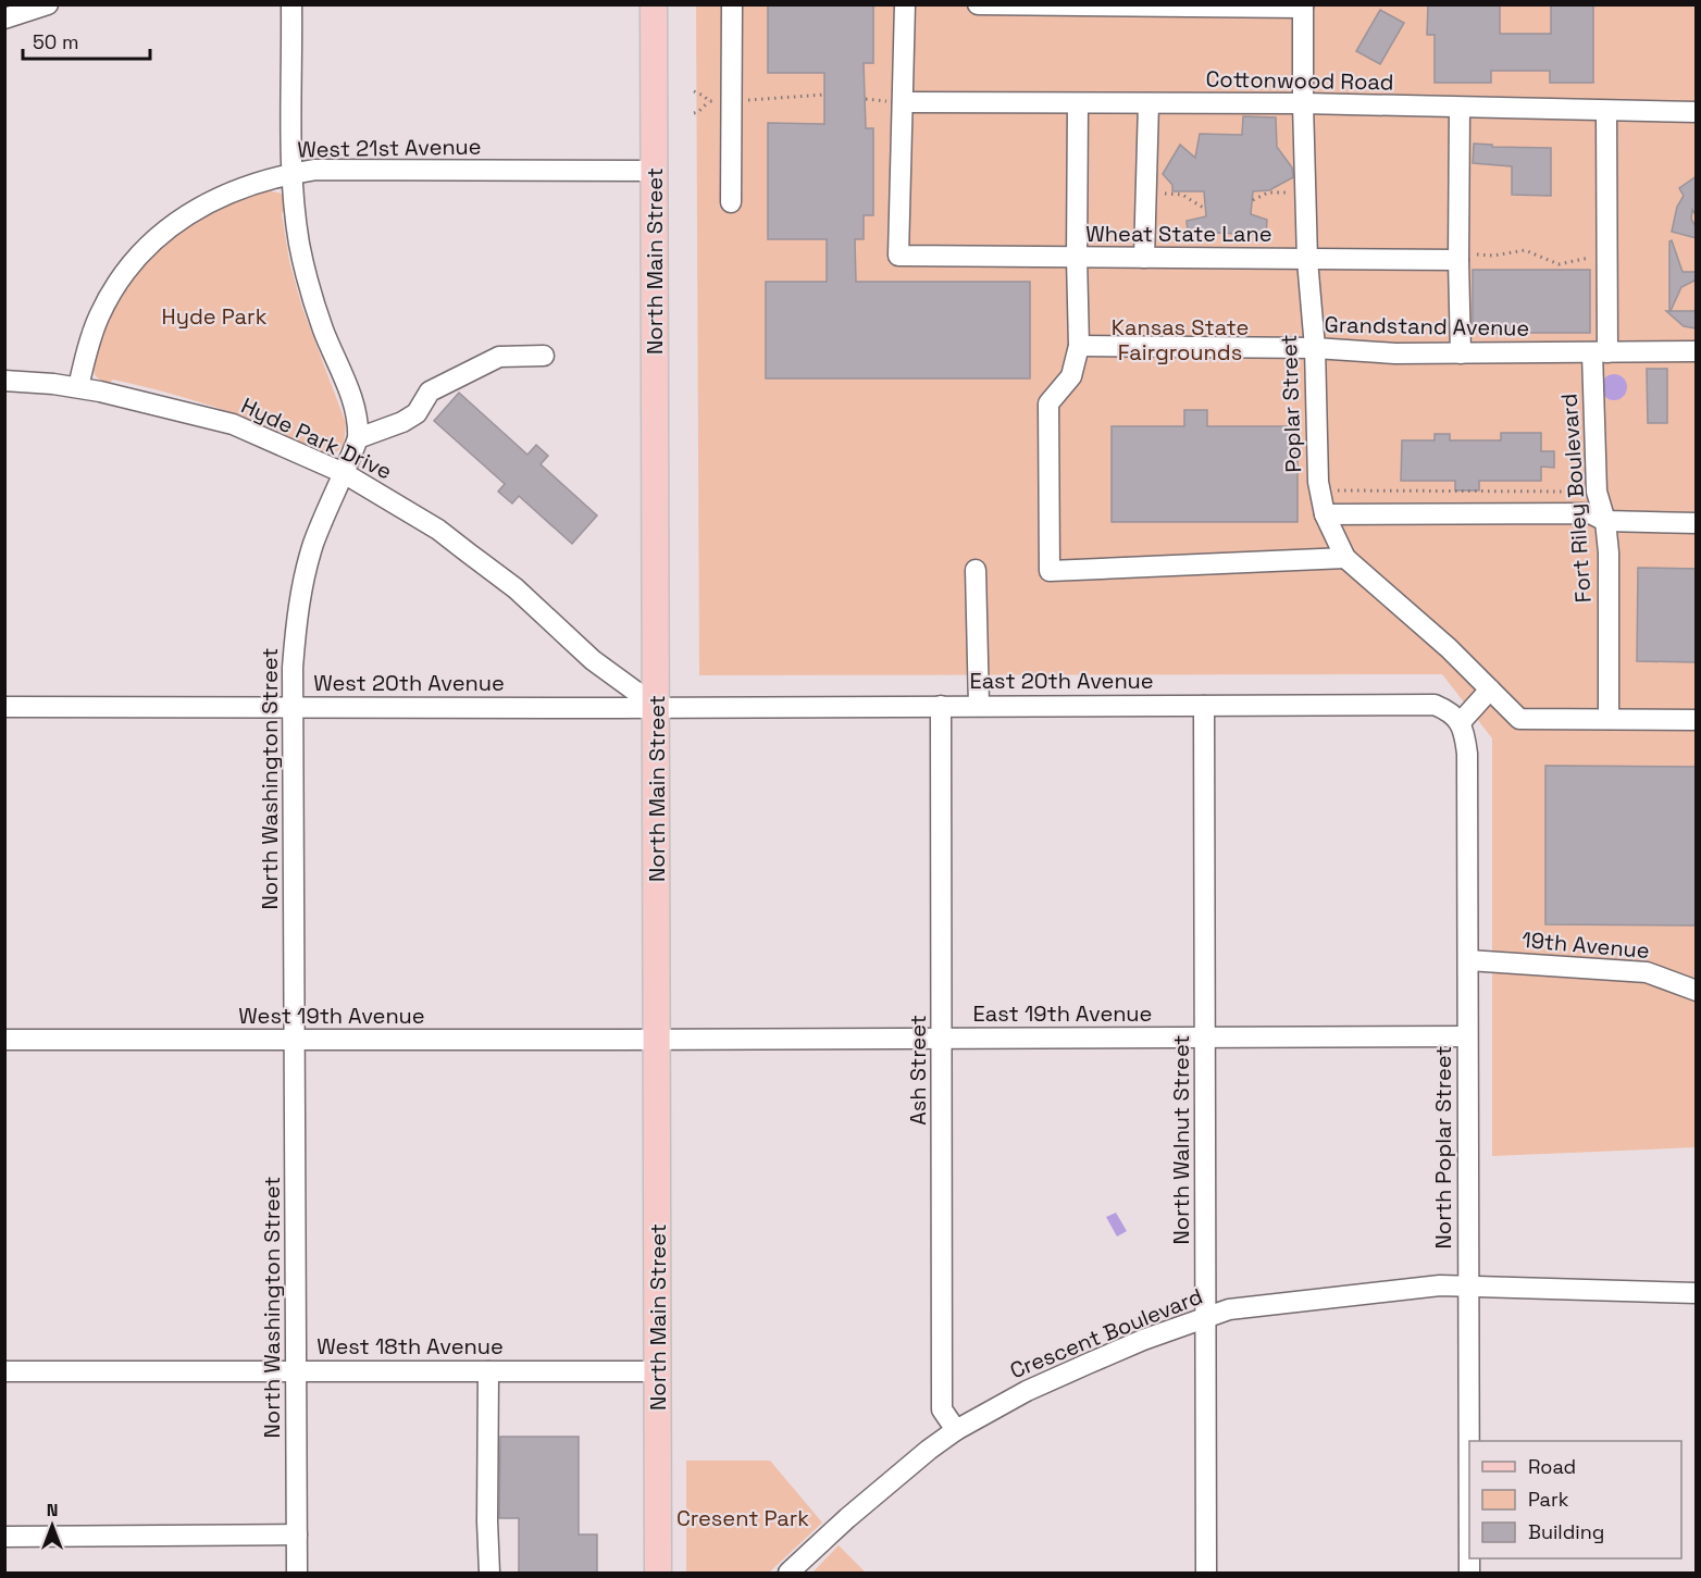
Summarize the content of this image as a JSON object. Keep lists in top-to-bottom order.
{
  "streets": {
    "main road": ["North Main Street"],
    "street": [
      "Cottonwood Road",
      "West 21st Avenue",
      "Wheat State Lane",
      "Grandstand Avenue",
      "Poplar Street",
      "Hyde Park Drive",
      "Fort Riley Boulevard",
      "East 20th Avenue",
      "West 20th Avenue",
      "North Washington Street",
      "19th Avenue",
      "East 19th Avenue",
      "West 19th Avenue",
      "Ash Street",
      "North Walnut Street",
      "North Poplar Street",
      "Crescent Boulevard",
      "West 18th Avenue"
    ]
  },
  "crossings": [
    ["Cottonwood Road", "Wheat State Lane"],
    ["Cottonwood Road", "Poplar Street"],
    ["Cottonwood Road", "Fort Riley Boulevard"],
    ["West 21st Avenue", "North Main Street"],
    ["West 21st Avenue", "Hyde Park Drive"],
    ["Wheat State Lane", "Poplar Street"],
    ["North Main Street", "Hyde Park Drive"],
    ["North Main Street", "East 20th Avenue"],
    ["North Main Street", "West 20th Avenue"],
    ["North Main Street", "East 19th Avenue"],
    ["North Main Street", "West 19th Avenue"],
    ["North Main Street", "West 18th Avenue"],
    ["Grandstand Avenue", "Poplar Street"],
    ["Grandstand Avenue", "Fort Riley Boulevard"],
    ["Poplar Street", "Fort Riley Boulevard"],
    ["Hyde Park Drive", "East 20th Avenue"],
    ["Hyde Park Drive", "West 20th Avenue"],
    ["Hyde Park Drive", "North Washington Street"],
    ["East 20th Avenue", "West 20th Avenue"],
    ["East 20th Avenue", "Ash Street"],
    ["East 20th Avenue", "North Walnut Street"],
    ["East 20th Avenue", "North Poplar Street"],
    ["West 20th Avenue", "North Washington Street"],
    ["North Washington Street", "West 19th Avenue"],
    ["North Washington Street", "West 18th Avenue"],
    ["19th Avenue", "North Poplar Street"],
    ["East 19th Avenue", "West 19th Avenue"],
    ["East 19th Avenue", "Ash Street"],
    ["East 19th Avenue", "North Walnut Street"],
    ["East 19th Avenue", "North Poplar Street"],
    ["Ash Street", "Crescent Boulevard"],
    ["North Walnut Street", "Crescent Boulevard"],
    ["North Poplar Street", "Crescent Boulevard"]
  ],
  "parks": ["Hyde Park", "Kansas State Fairgrounds", "Cresent Park"],
  "legend": ["Road", "Park", "Building"],
  "scale_bar": "50 m",
  "north": "top"
}
